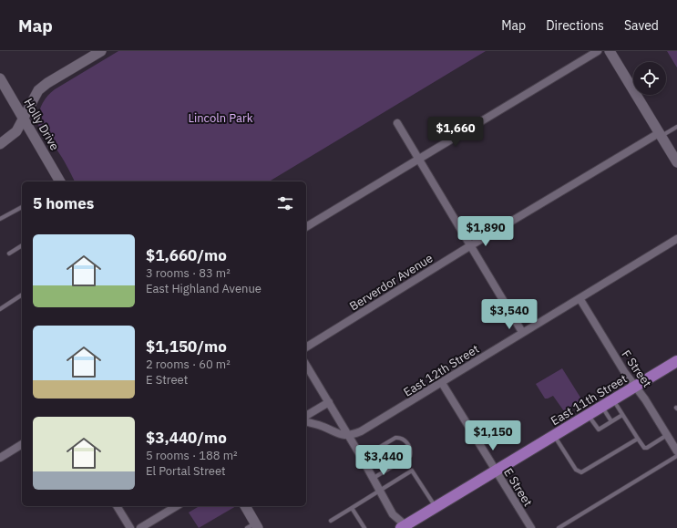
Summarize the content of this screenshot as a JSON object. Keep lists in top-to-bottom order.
{
  "streets": {
    "main road": ["East 11th Street"],
    "street": [
      "Holly Drive",
      "Berverdor Avenue",
      "F Street",
      "East 12th Street",
      "E Street"
    ]
  },
  "crossings": [
    ["F Street", "East 12th Street"],
    ["F Street", "East 11th Street"],
    ["East 12th Street", "E Street"],
    ["East 11th Street", "E Street"]
  ],
  "parks": ["Lincoln Park"],
  "page": {
    "header": "Map",
    "nav": ["Map", "Directions", "Saved"],
    "price": [
      "$1,660",
      "$1,890",
      "$3,540",
      "$1,150",
      "$3,440"
    ],
    "heading": "5 homes",
    "list": [
      {
        "name": "$1,660/mo",
        "note": "3 rooms · 83 m² · East Highland Avenue"
      },
      {
        "name": "$1,150/mo",
        "note": "2 rooms · 60 m² · E Street"
      },
      {
        "name": "$3,440/mo",
        "note": "5 rooms · 188 m² · El Portal Street"
      }
    ]
  }
}
